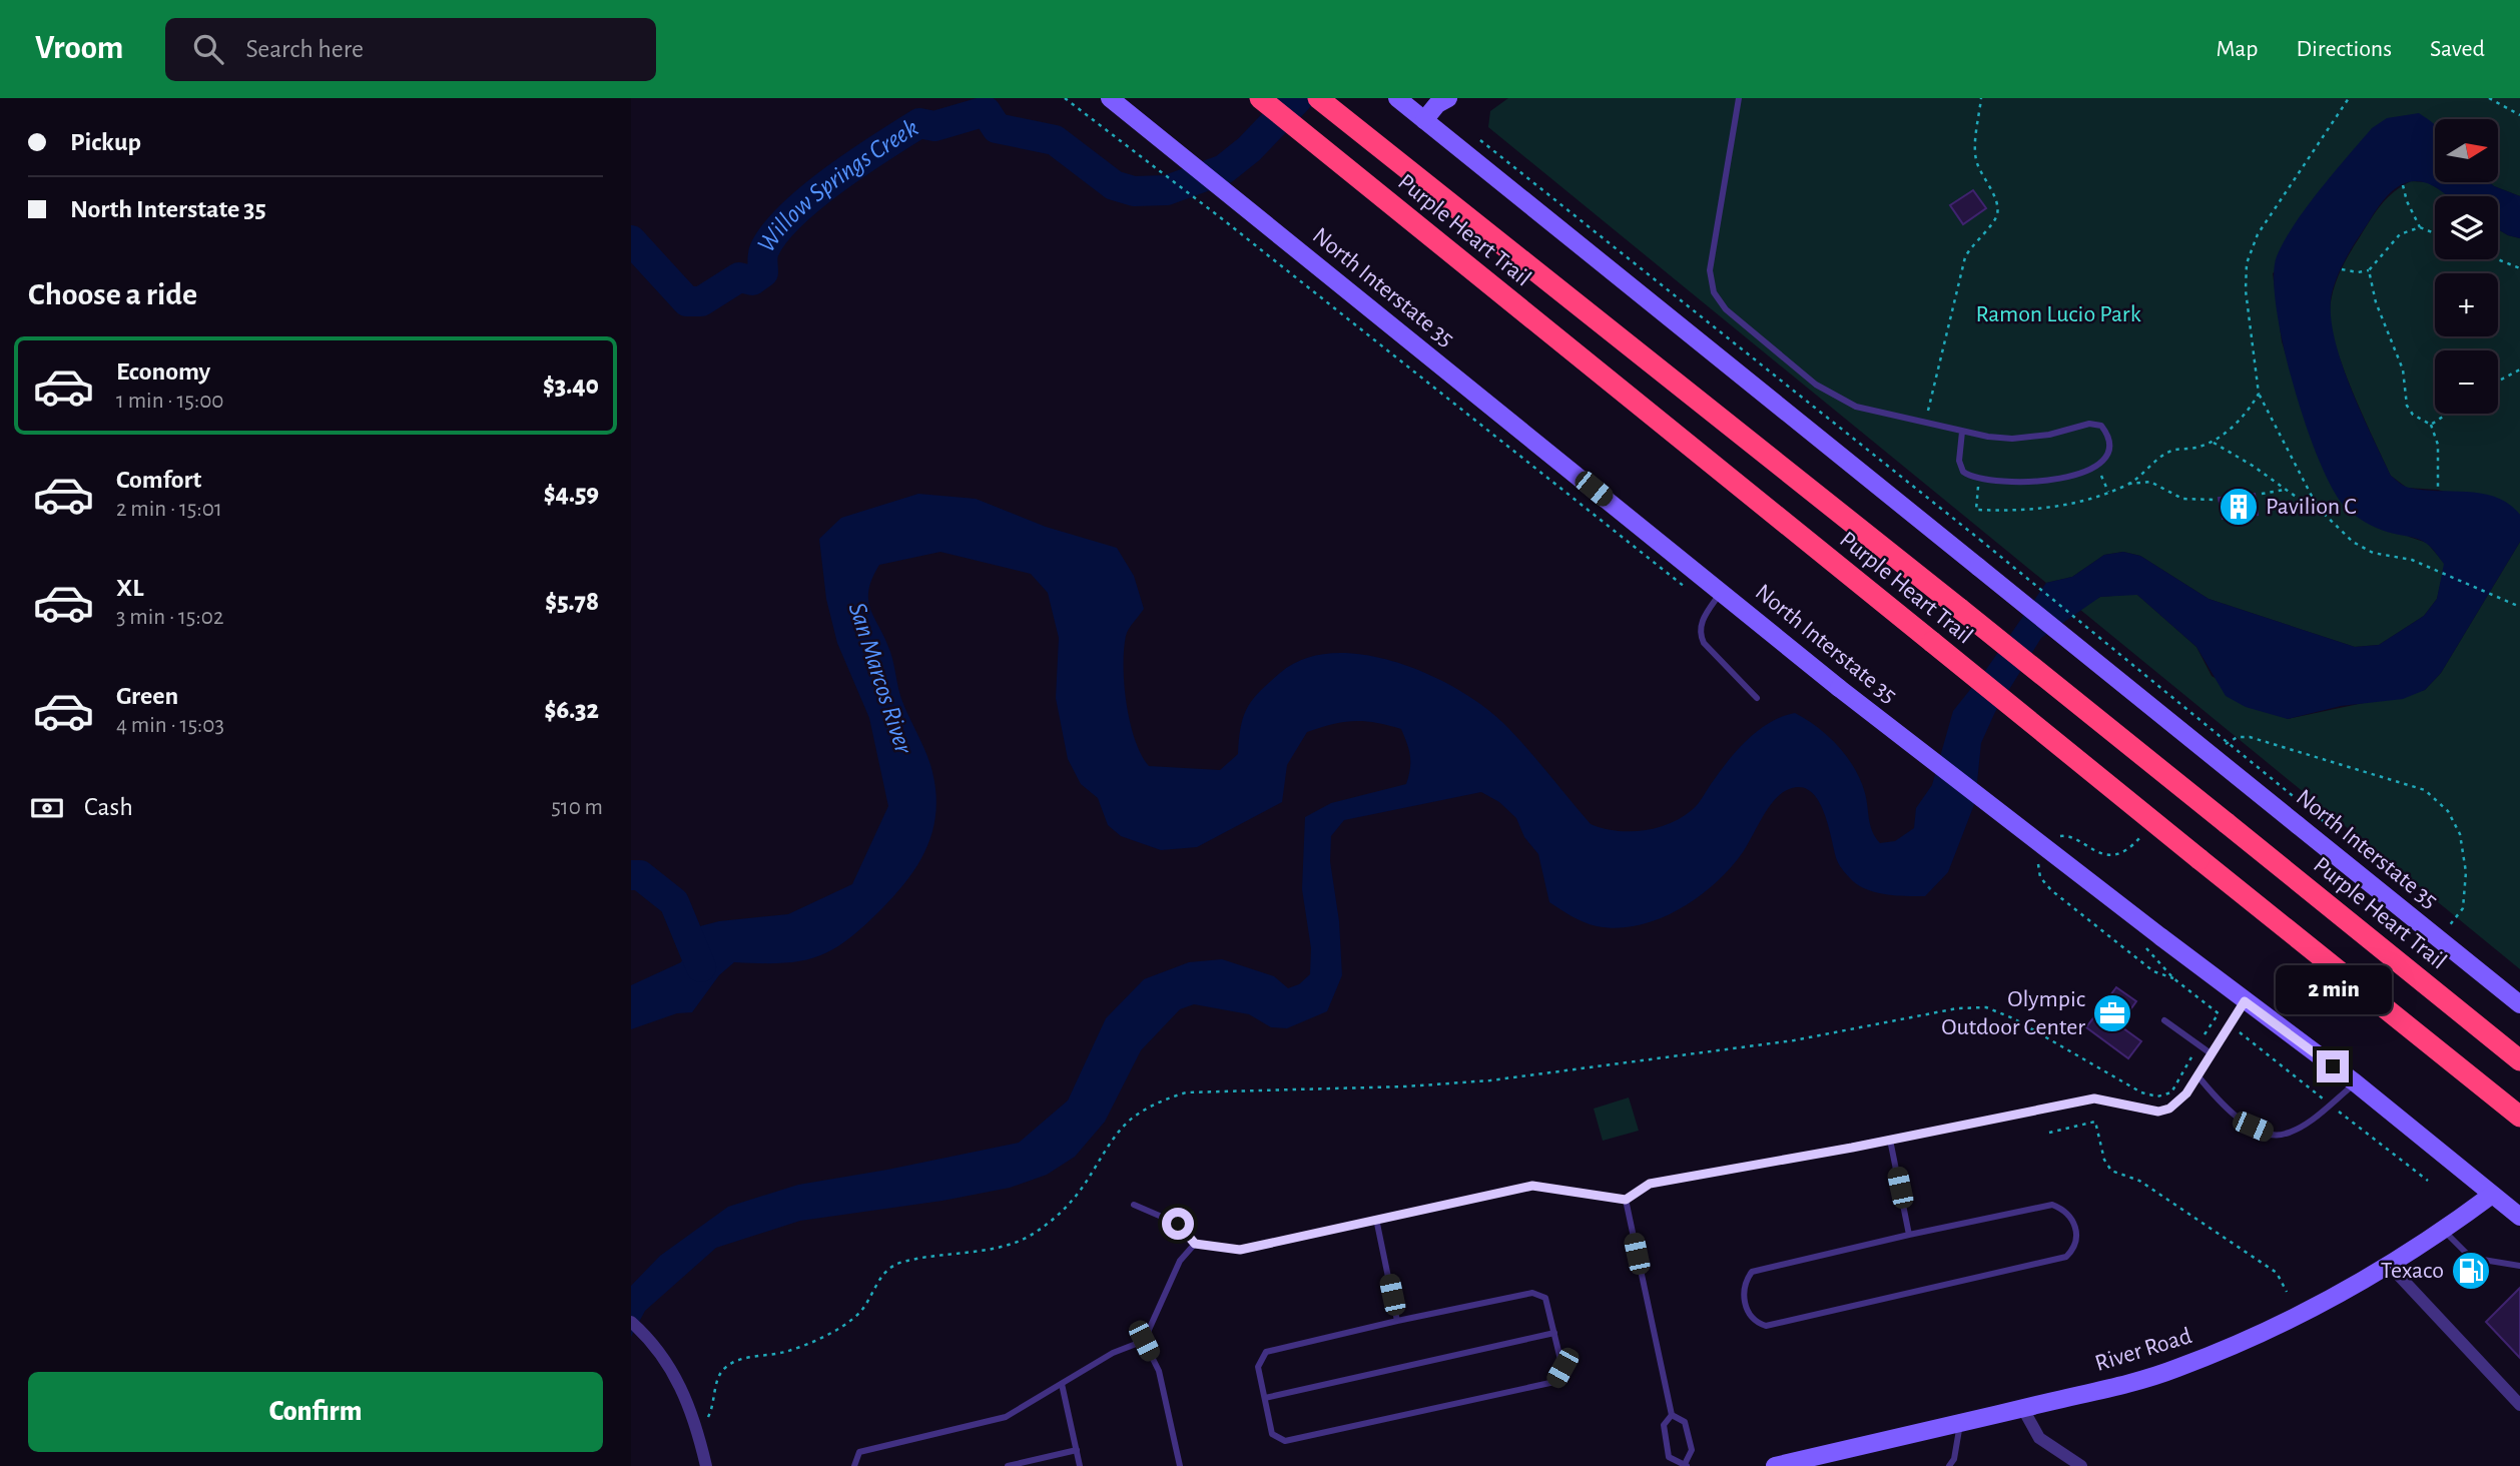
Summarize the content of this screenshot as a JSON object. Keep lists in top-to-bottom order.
{
  "streets": {
    "highway": ["Purple Heart Trail"],
    "main road": ["North Interstate 35", "River Road"]
  },
  "crossings": [
    ["North Interstate 35", "River Road"]
  ],
  "water": ["Willow Springs Creek", "San Marcos River"],
  "parks": ["Ramon Lucio Park"],
  "places": {
    "building": ["Pavilion C"],
    "office": ["Olympic Outdoor Center"],
    "fuel station": ["Texaco"]
  },
  "north": "right",
  "page": {
    "header": "Vroom",
    "search": "Search here",
    "nav": ["Map", "Directions", "Saved"],
    "banner": ["Pickup", "North Interstate 35"],
    "map_buttons": ["+", "−"],
    "heading": "Choose a ride",
    "list": [
      {
        "name": "Economy",
        "note": "1 min · 15:00",
        "value": "$3.40"
      },
      {
        "name": "Comfort",
        "note": "2 min · 15:01",
        "value": "$4.59"
      },
      {
        "name": "XL",
        "note": "3 min · 15:02",
        "value": "$5.78"
      },
      {
        "name": "Green",
        "note": "4 min · 15:03",
        "value": "$6.32"
      }
    ],
    "pay": ["Cash", "510 m"],
    "bubble": "2 min",
    "buttons": "Confirm"
  }
}
